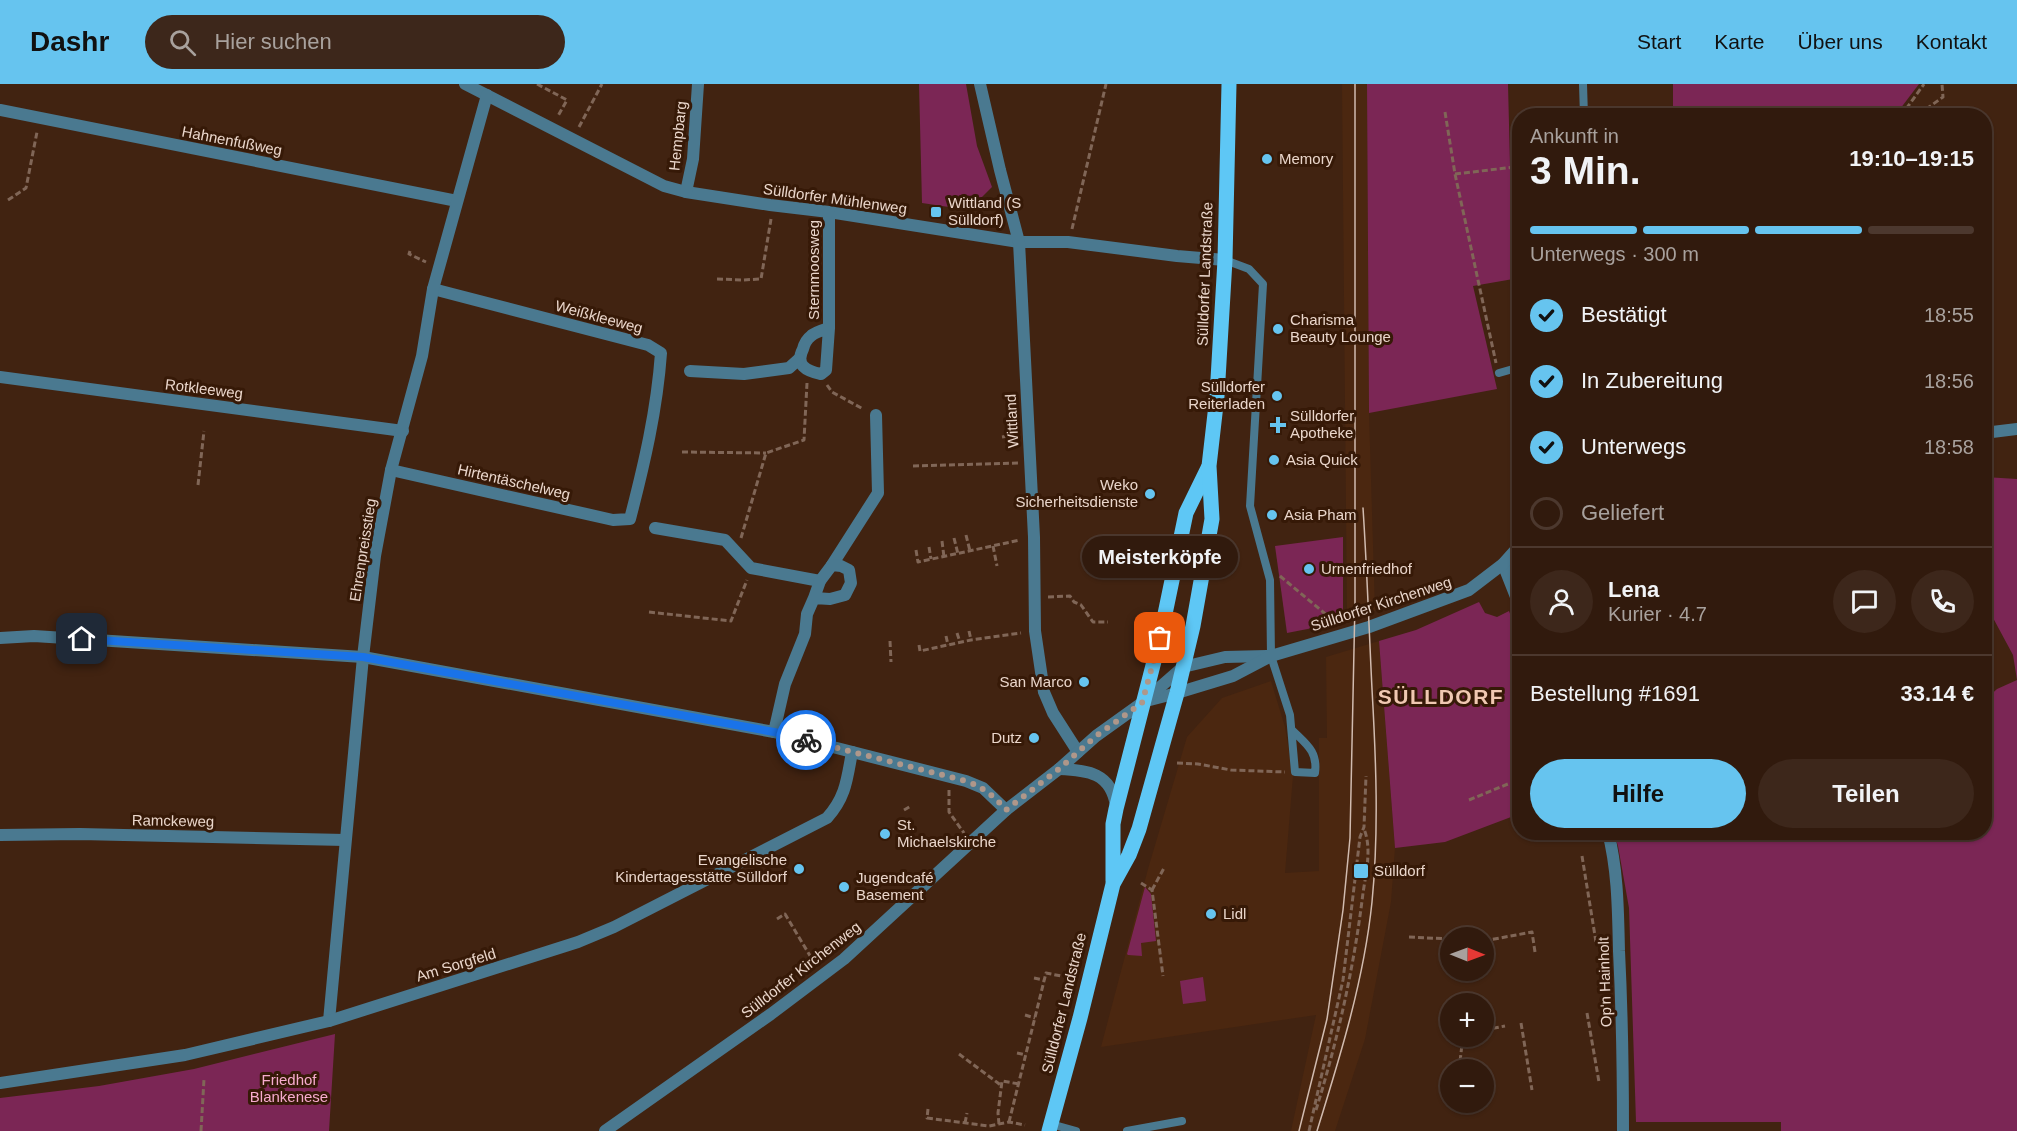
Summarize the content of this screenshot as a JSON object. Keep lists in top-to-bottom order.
{
  "streets": {
    "main road": ["Sülldorfer Landstraße"],
    "street": [
      "Hempbarg",
      "Hahnenfußweg",
      "Sülldorfer Mühlenweg",
      "Sternmoosweg",
      "Weißkleeweg",
      "Rotkleeweg",
      "Wittland",
      "Hirtentäschelweg",
      "Ehrenpreisstieg",
      "Sülldorfer Kirchenweg",
      "Ramckeweg",
      "Am Sorgfeld",
      "Op'n Hainholt"
    ]
  },
  "crossings": [
    ["Hempbarg", "Sülldorfer Mühlenweg"],
    ["Hahnenfußweg", "Ehrenpreisstieg"],
    ["Sülldorfer Mühlenweg", "Sternmoosweg"],
    ["Sülldorfer Mühlenweg", "Sülldorfer Landstraße"],
    ["Sülldorfer Mühlenweg", "Wittland"],
    ["Sülldorfer Mühlenweg", "Ehrenpreisstieg"],
    ["Sülldorfer Landstraße", "Sülldorfer Kirchenweg"],
    ["Weißkleeweg", "Hirtentäschelweg"],
    ["Weißkleeweg", "Ehrenpreisstieg"],
    ["Rotkleeweg", "Ehrenpreisstieg"],
    ["Wittland", "Sülldorfer Kirchenweg"],
    ["Hirtentäschelweg", "Ehrenpreisstieg"],
    ["Ehrenpreisstieg", "Ramckeweg"],
    ["Ehrenpreisstieg", "Am Sorgfeld"]
  ],
  "districts": ["SÜLLDORF"],
  "parks": ["Friedhof Blankenese"],
  "places": {
    "other": [
      "Memory",
      "Charisma Beauty Lounge",
      "Sülldorfer Reiterladen",
      "Asia Quick",
      "Weko Sicherheitsdienste",
      "Asia Pham",
      "Urnenfriedhof",
      "Meisterköpfe",
      "San Marco",
      "Dutz",
      "St. Michaelskirche",
      "Evangelische Kindertagesstätte Sülldorf",
      "Jugendcafé Basement",
      "Lidl"
    ],
    "transit": ["Wittland (S Sülldorf)", "Sülldorf"],
    "health": ["Sülldorfer Apotheke"]
  },
  "north": "right",
  "page": {
    "header": "Dashr",
    "search": "Hier suchen",
    "nav": [
      "Start",
      "Karte",
      "Über uns",
      "Kontakt"
    ],
    "heading": ["3 Min.", "Ankunft in", "19:10–19:15"],
    "panel": [
      "Lena",
      "Kurier · 4.7",
      "Bestellung #1691",
      "33.14 €"
    ],
    "bar": "Unterwegs · 300 m",
    "list": [
      ["Bestätigt", "18:55"],
      ["In Zubereitung", "18:56"],
      ["Unterwegs", "18:58"],
      "Geliefert"
    ],
    "bubble": "Meisterköpfe",
    "buttons": ["Hilfe", "Teilen"],
    "map_buttons": ["+", "−"]
  }
}
